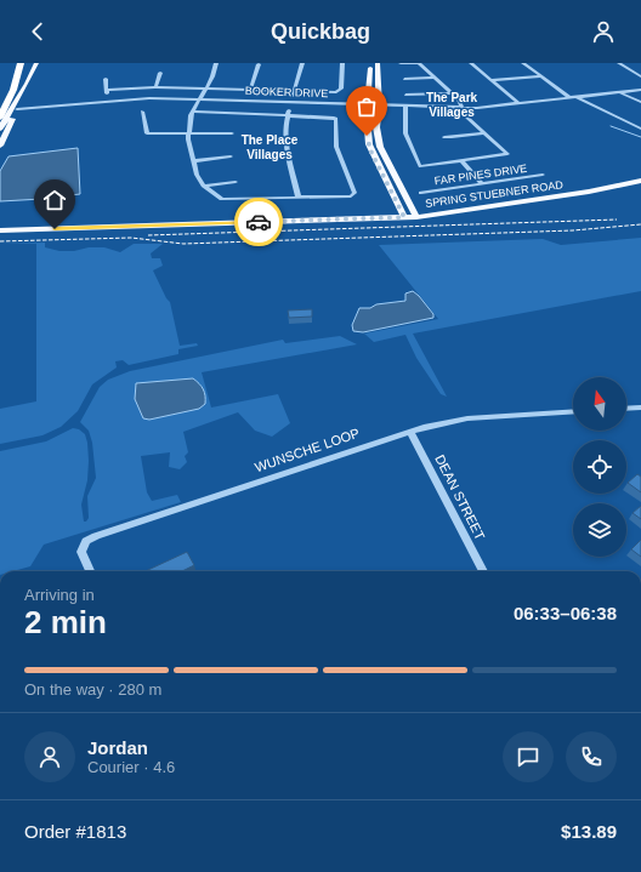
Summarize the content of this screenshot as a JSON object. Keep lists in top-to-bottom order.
{
  "streets": {
    "main road": ["SPRING STUEBNER ROAD"],
    "street": [
      "BOOKER DRIVE",
      "FAR PINES DRIVE",
      "WUNSCHE LOOP",
      "DEAN STREET"
    ]
  },
  "crossings": [
    ["WUNSCHE LOOP", "DEAN STREET"]
  ],
  "districts": ["The Park Villages", "The Place Villages"],
  "north": "top",
  "page": {
    "header": "Quickbag",
    "heading": ["2 min", "Arriving in", "06:33–06:38"],
    "panel": [
      "Jordan",
      "Courier · 4.6",
      "Order #1813",
      "$13.89"
    ],
    "bar": "On the way · 280 m"
  }
}
